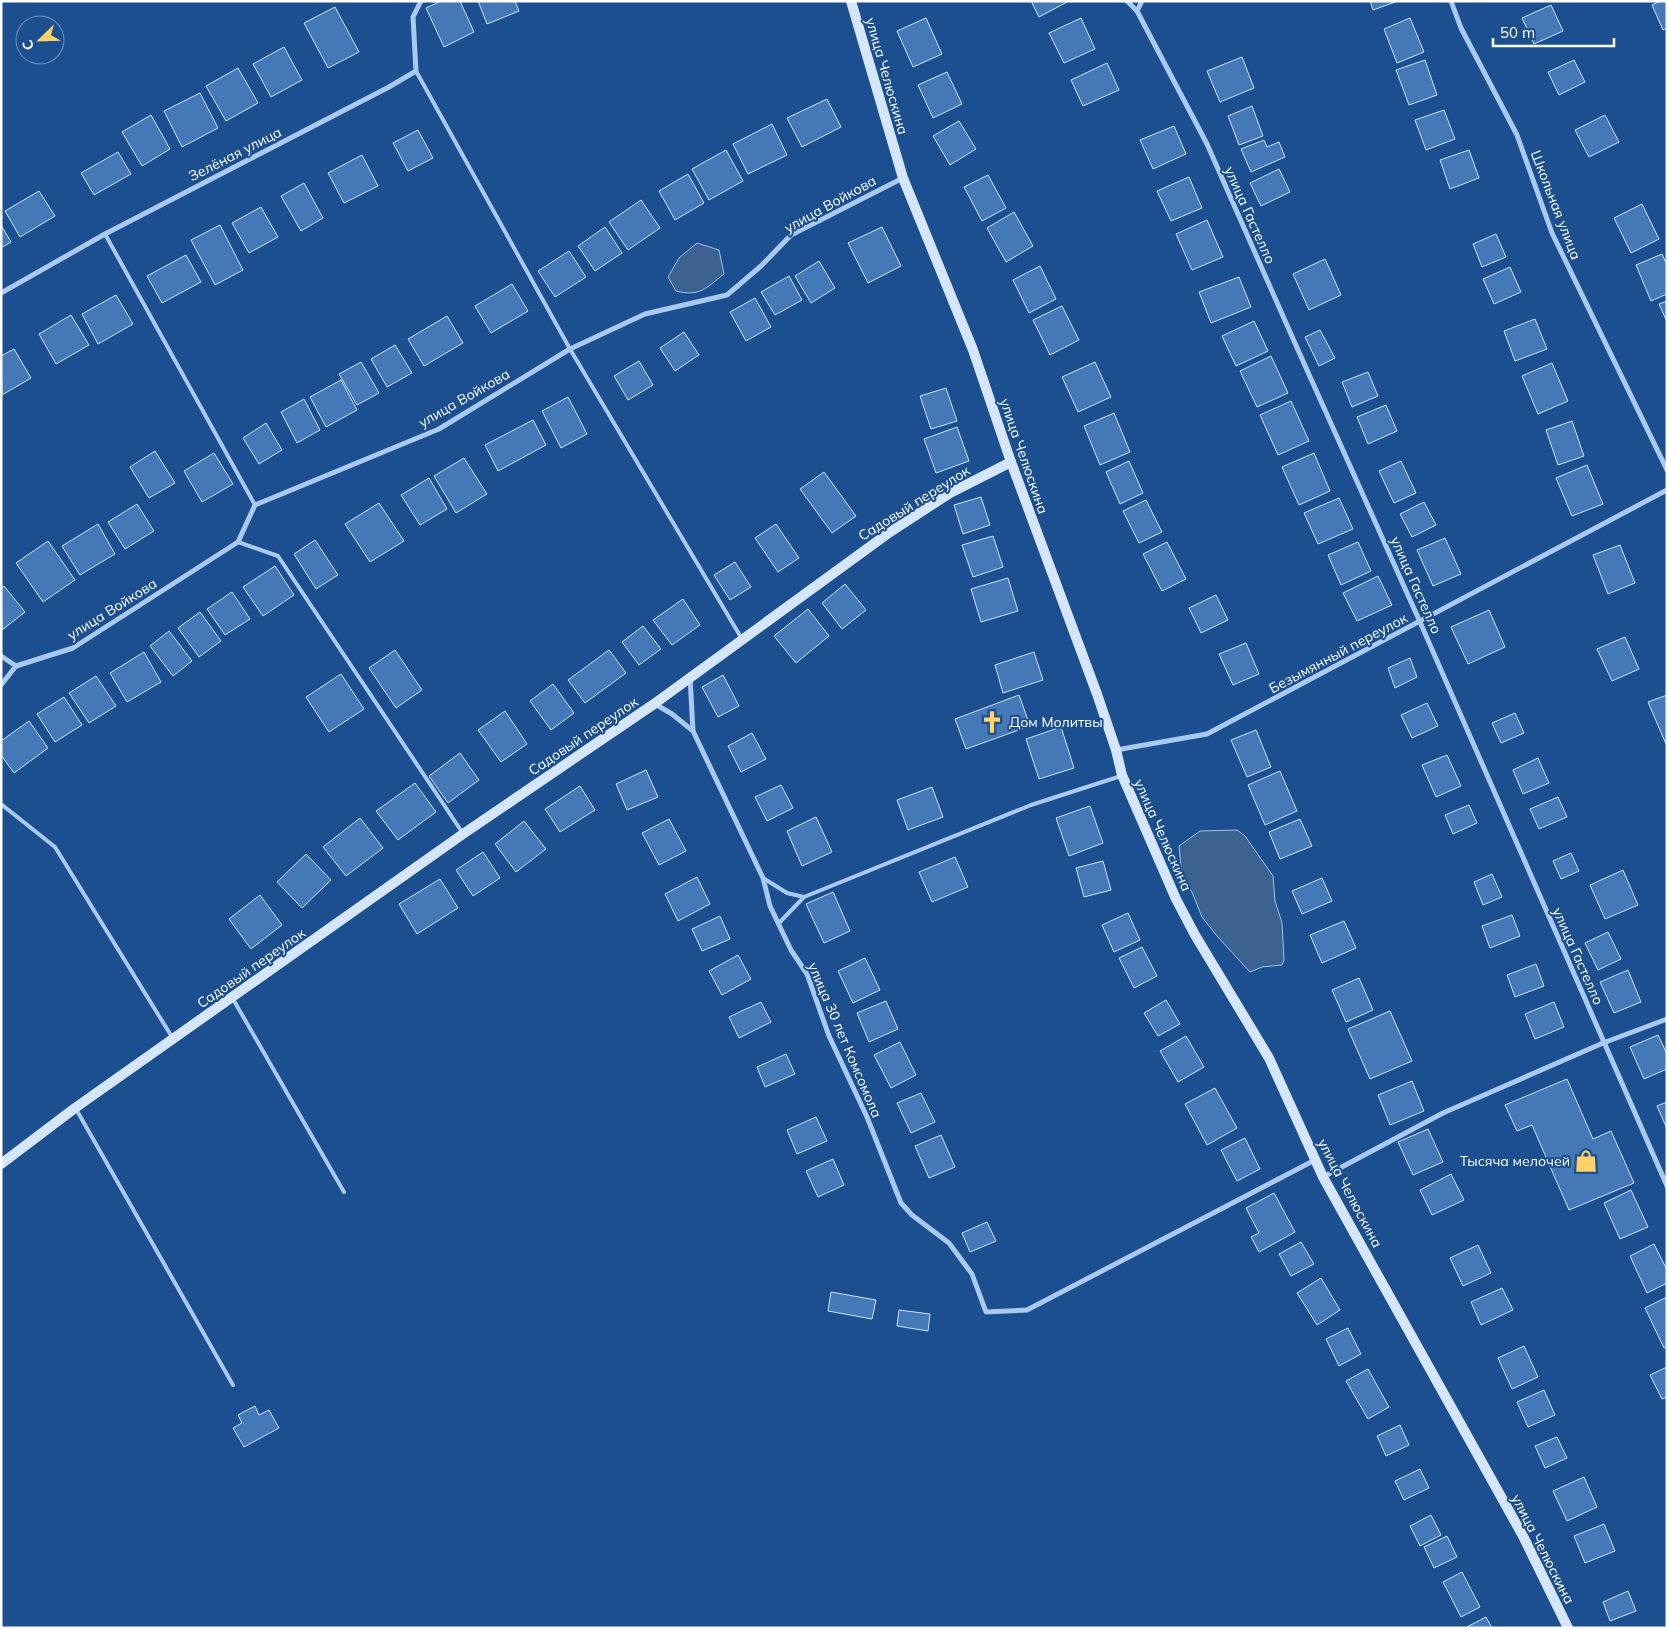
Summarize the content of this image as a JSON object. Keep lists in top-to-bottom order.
{
  "streets": {
    "street": [
      "улица Челюскина",
      "Зелёная улица",
      "улица Войкова",
      "Школьная улица",
      "улица Гастелло",
      "Садовый переулок",
      "Безымянный переулок",
      "улица 30 лет Комсомола"
    ]
  },
  "crossings": [
    ["улица Челюскина", "улица Войкова"],
    ["улица Челюскина", "Садовый переулок"],
    ["улица Челюскина", "Безымянный переулок"],
    ["улица Челюскина", "улица 30 лет Комсомола"],
    ["улица Гастелло", "Безымянный переулок"],
    ["Садовый переулок", "улица 30 лет Комсомола"]
  ],
  "places": {
    "church": ["Дом Молитвы"],
    "shop": ["Тысяча мелочей"]
  },
  "scale_bar": "50 m",
  "north": "bottom left"
}
